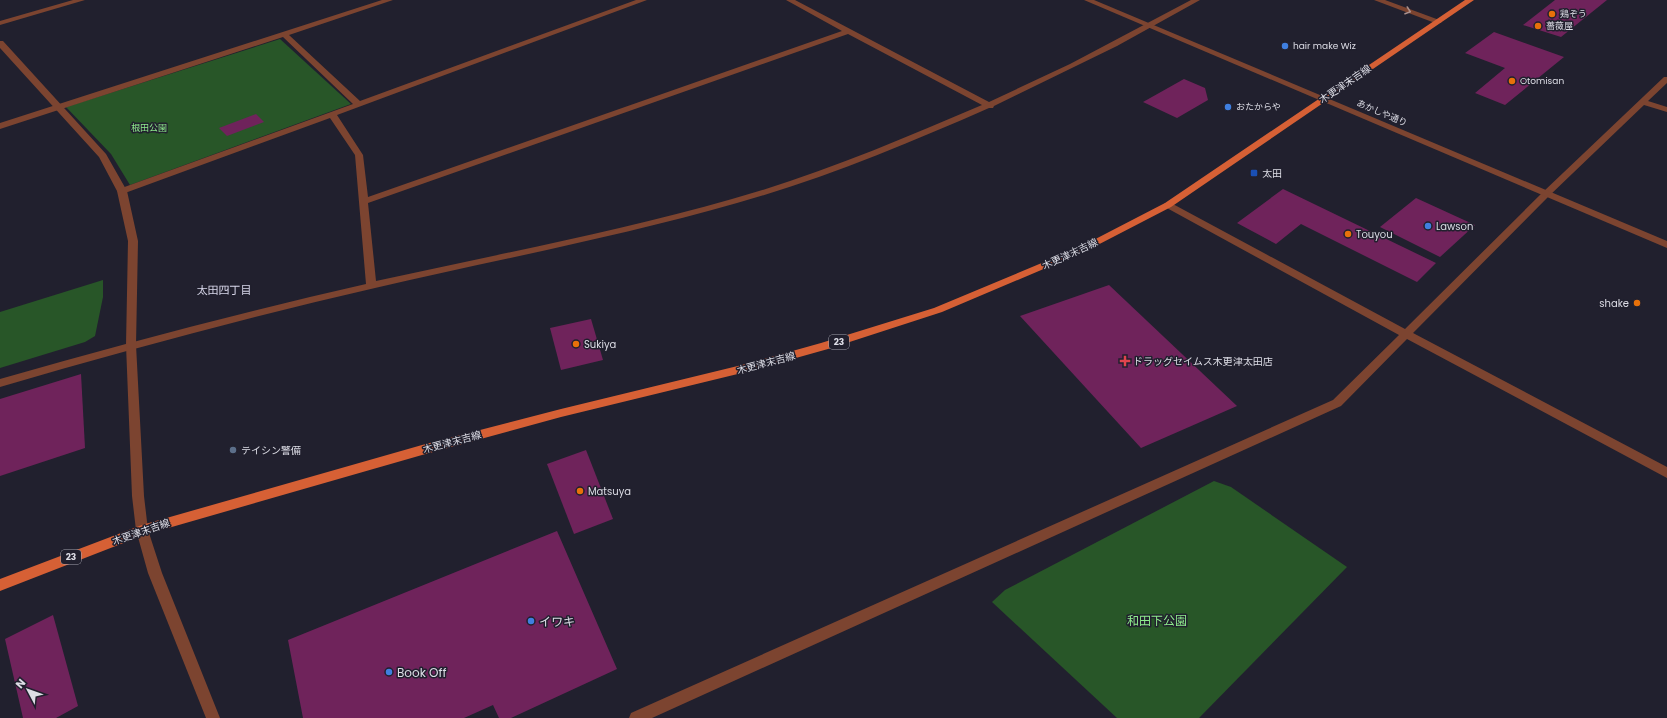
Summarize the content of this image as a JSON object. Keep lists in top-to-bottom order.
{
  "streets": {
    "main road": ["木更津末吉線", "23"],
    "street": ["あかしや通り"]
  },
  "crossings": [
    ["木更津末吉線", "あかしや通り"]
  ],
  "districts": ["太田四丁目"],
  "parks": ["根田公園", "和田下公園"],
  "places": {
    "other": [
      "鶏ぞう",
      "薔薇屋",
      "hair make Wiz",
      "Otomisan",
      "おたからや",
      "Lawson",
      "Touyou",
      "shake",
      "Sukiya",
      "テイシン警備",
      "Matsuya",
      "イワキ",
      "Book Off"
    ],
    "transit": ["太田"],
    "health": ["ドラッグセイムス木更津太田店"]
  },
  "north": "top left"
}
